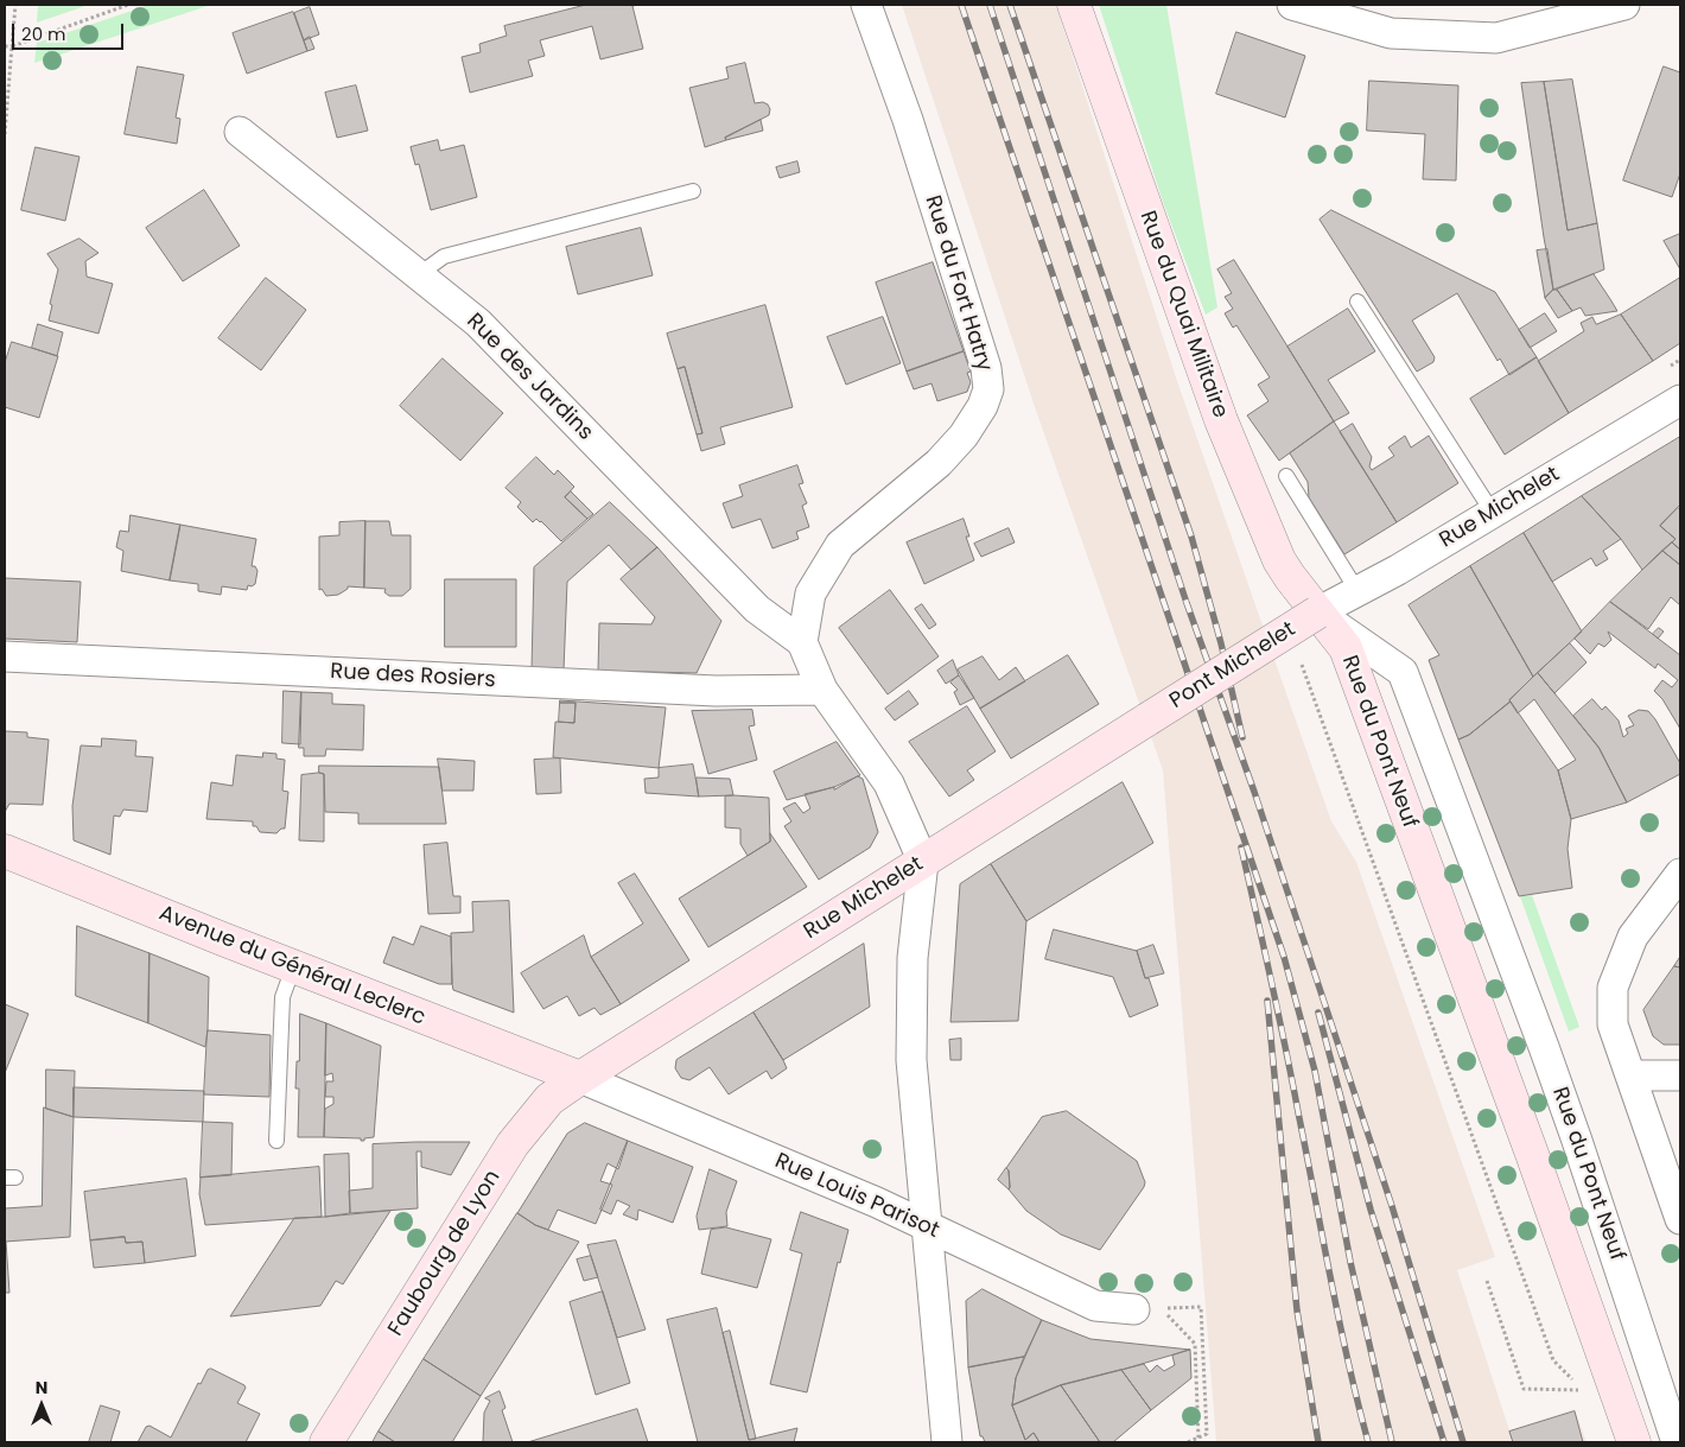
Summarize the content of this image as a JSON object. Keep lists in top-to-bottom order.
{
  "streets": {
    "street": [
      "Rue du Fort Hatry",
      "Rue du Quai Militaire",
      "Rue des Jardins",
      "Rue Michelet",
      "Pont Michelet",
      "Rue des Rosiers",
      "Rue du Pont Neuf",
      "Avenue du Général Leclerc",
      "Rue Louis Parisot",
      "Faubourg de Lyon"
    ]
  },
  "crossings": [
    ["Rue du Fort Hatry", "Rue des Jardins"],
    ["Rue du Quai Militaire", "Rue Michelet"],
    ["Rue du Quai Militaire", "Pont Michelet"],
    ["Rue du Quai Militaire", "Rue du Pont Neuf"],
    ["Rue Michelet", "Pont Michelet"],
    ["Rue Michelet", "Rue du Pont Neuf"],
    ["Rue Michelet", "Avenue du Général Leclerc"],
    ["Rue Michelet", "Rue Louis Parisot"],
    ["Rue Michelet", "Faubourg de Lyon"],
    ["Pont Michelet", "Rue du Pont Neuf"],
    ["Avenue du Général Leclerc", "Rue Louis Parisot"],
    ["Avenue du Général Leclerc", "Faubourg de Lyon"],
    ["Rue Louis Parisot", "Faubourg de Lyon"]
  ],
  "scale_bar": "20 m",
  "north": "top"
}
